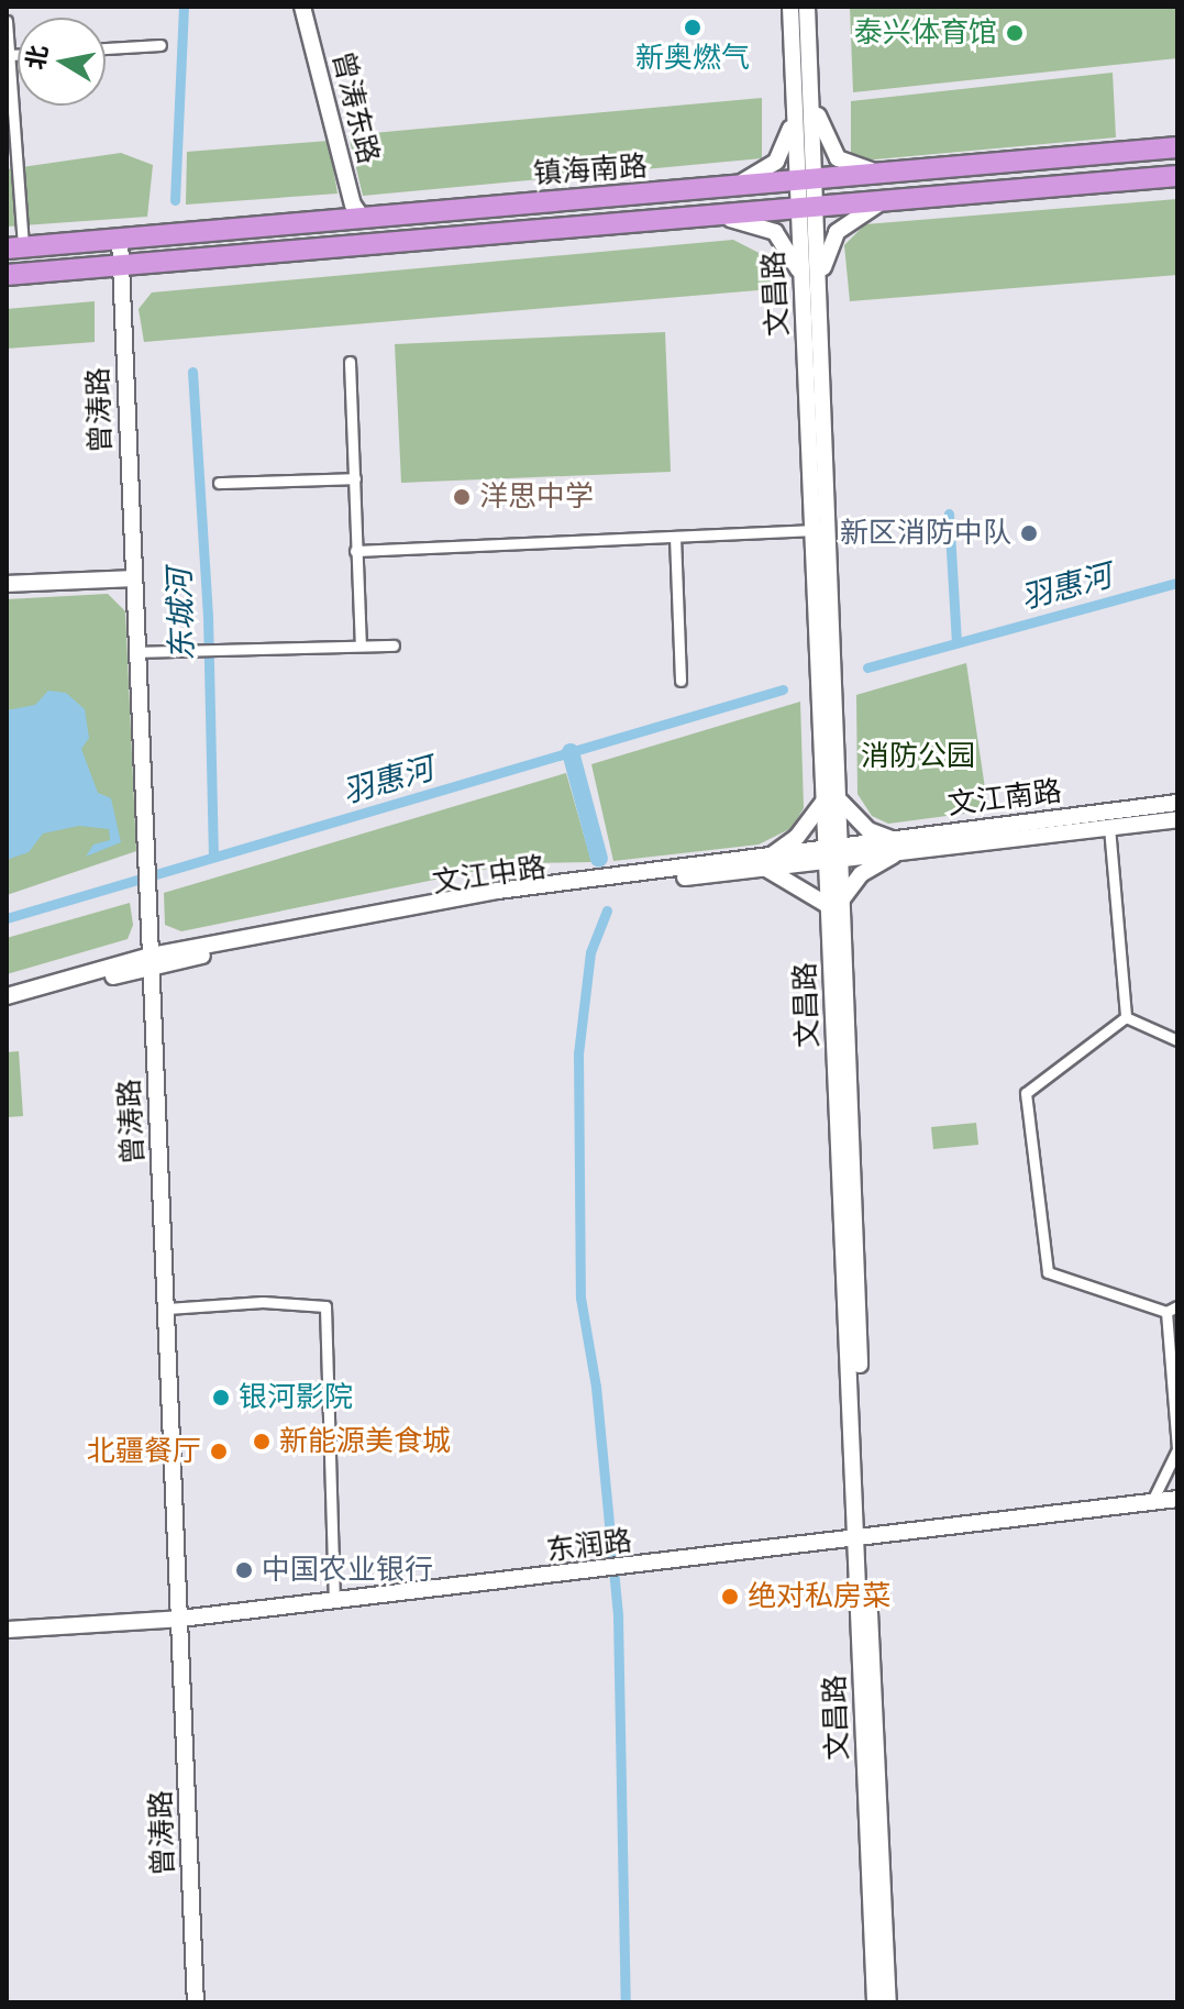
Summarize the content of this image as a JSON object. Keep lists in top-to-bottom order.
{
  "streets": {
    "highway": ["镇海南路"],
    "main road": [
      "曾涛东路",
      "文昌路",
      "曾涛路",
      "文江南路",
      "文江中路",
      "东润路"
    ]
  },
  "crossings": [
    ["曾涛东路", "镇海南路"],
    ["镇海南路", "文昌路"],
    ["镇海南路", "曾涛路"],
    ["文昌路", "文江南路"],
    ["文昌路", "文江中路"],
    ["文昌路", "东润路"],
    ["曾涛路", "文江中路"],
    ["曾涛路", "东润路"],
    ["文江南路", "文江中路"]
  ],
  "water": ["羽惠河", "东城河"],
  "parks": ["消防公园"],
  "places": [
    "新奥燃气",
    "泰兴体育馆",
    "洋思中学",
    "新区消防中队",
    "银河影院",
    "新能源美食城",
    "北疆餐厅",
    "中国农业银行",
    "绝对私房菜"
  ],
  "north": "left"
}
